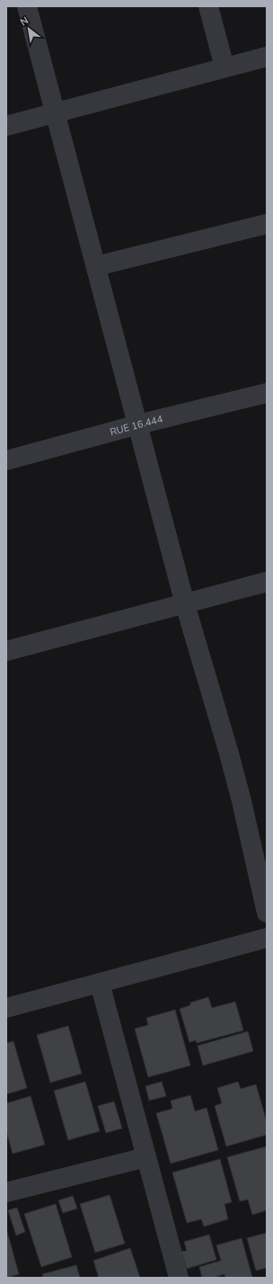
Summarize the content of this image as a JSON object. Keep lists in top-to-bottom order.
{
  "streets": {
    "street": ["RUE 16.444"]
  },
  "north": "top left"
}
